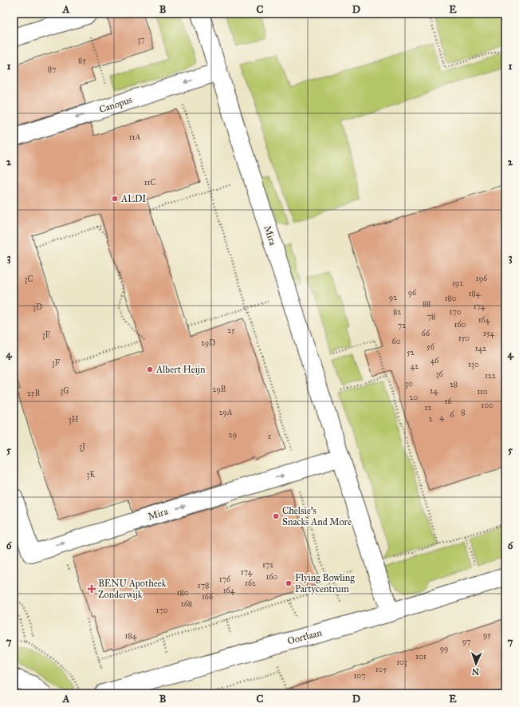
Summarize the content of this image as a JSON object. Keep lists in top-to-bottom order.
{
  "streets": {
    "street": ["Canopus", "Mira", "Oortlaan"]
  },
  "crossings": [
    ["Canopus", "Mira"],
    ["Mira", "Oortlaan"]
  ],
  "places": {
    "other": [
      "ALDI",
      "Albert Heijn",
      "Chelsie's Snacks And More",
      "Flying Bowling Partycentrum"
    ],
    "health": ["BENU Apotheek Zonderwijk"]
  },
  "house_numbers": [
    "37",
    "85",
    "87",
    "11A",
    "11C",
    "196",
    "3C",
    "192",
    "96",
    "184",
    "92",
    "180",
    "88",
    "174",
    "3D",
    "82",
    "170",
    "78",
    "164",
    "160",
    "72",
    "25",
    "66",
    "154",
    "3E",
    "150",
    "60",
    "29D",
    "56",
    "142",
    "52",
    "46",
    "3F",
    "130",
    "42",
    "36",
    "122",
    "30",
    "28",
    "29B",
    "3G",
    "24",
    "110",
    "25B",
    "20",
    "16",
    "100",
    "12",
    "29A",
    "8",
    "6",
    "4",
    "2",
    "3H",
    "29",
    "1",
    "3J",
    "3K",
    "172",
    "174",
    "160",
    "176",
    "162",
    "178",
    "164",
    "180",
    "166",
    "168",
    "170",
    "95",
    "184",
    "97",
    "99",
    "101",
    "103",
    "105",
    "107"
  ],
  "north": "bottom",
  "grid": {
    "columns": [
      "A",
      "B",
      "C",
      "D",
      "E"
    ],
    "rows": [
      "1",
      "2",
      "3",
      "4",
      "5",
      "6",
      "7"
    ]
  }
}
